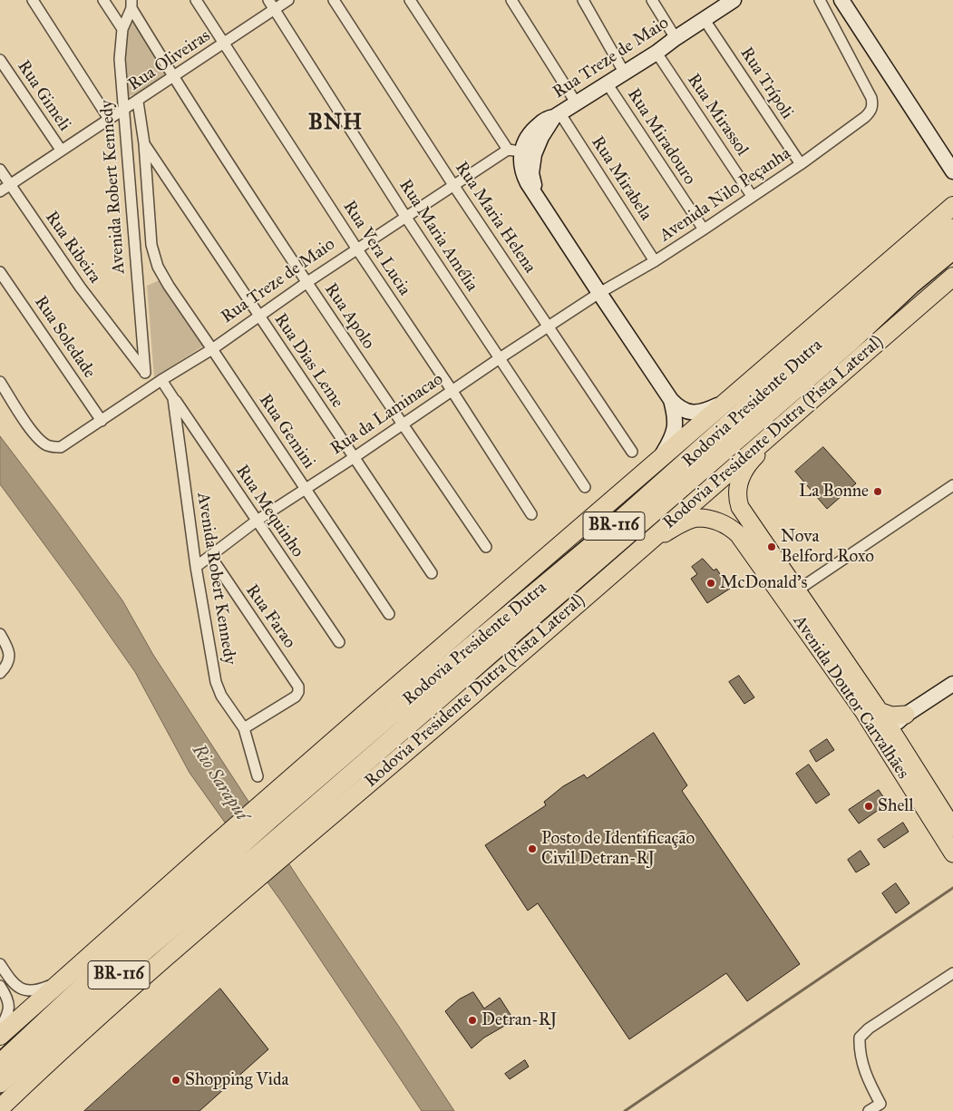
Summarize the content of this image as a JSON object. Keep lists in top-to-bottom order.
{
  "streets": {
    "highway": ["Rodovia Presidente Dutra", "Rodovia Presidente Dutra (Pista Lateral)", "BR-116"],
    "main road": ["Rua Treze de Maio", "Avenida Doutor Carvalhães"],
    "street": [
      "Rua Oliveiras",
      "Rua Trípoli",
      "Rua Gimeli",
      "Rua Mirassol",
      "Rua Miradouro",
      "Rua Mirabela",
      "Avenida Robert Kennedy",
      "Avenida Nilo Peçanha",
      "Rua Maria Helena",
      "Rua Maria Amélia",
      "Rua Ribeira",
      "Rua Vera Lucia",
      "Rua Apolo",
      "Rua Soledade",
      "Rua Dias Leme",
      "Rua da Laminacao",
      "Rua Gemini",
      "Rua Mequinho",
      "Rua Farao"
    ]
  },
  "crossings": [
    ["Rua Treze de Maio", "Rua Trípoli"],
    ["Rua Treze de Maio", "Rua Mirassol"],
    ["Rua Treze de Maio", "Rua Miradouro"],
    ["Rua Treze de Maio", "Rua Mirabela"],
    ["Rua Treze de Maio", "Avenida Robert Kennedy"],
    ["Rua Treze de Maio", "Rua Maria Helena"],
    ["Rua Treze de Maio", "Rua Maria Amélia"],
    ["Rua Treze de Maio", "Rua Ribeira"],
    ["Rua Treze de Maio", "Rua Vera Lucia"],
    ["Rua Treze de Maio", "Rua Apolo"],
    ["Rua Treze de Maio", "Rua Soledade"],
    ["Rua Treze de Maio", "Rua Dias Leme"],
    ["Rua Treze de Maio", "Rua Gemini"],
    ["Rua Oliveiras", "Rua Gimeli"],
    ["Rua Oliveiras", "Avenida Robert Kennedy"],
    ["Rua Oliveiras", "Rua Maria Amélia"],
    ["Rua Oliveiras", "Rua Ribeira"],
    ["Rua Oliveiras", "Rua Vera Lucia"],
    ["Rua Oliveiras", "Rua Apolo"],
    ["Rua Trípoli", "Avenida Nilo Peçanha"],
    ["Rua Mirassol", "Avenida Nilo Peçanha"],
    ["Rua Miradouro", "Avenida Nilo Peçanha"],
    ["Rua Mirabela", "Avenida Nilo Peçanha"],
    ["Avenida Robert Kennedy", "Rua Ribeira"],
    ["Avenida Robert Kennedy", "Rua Apolo"],
    ["Avenida Robert Kennedy", "Rua Dias Leme"],
    ["Avenida Robert Kennedy", "Rua da Laminacao"],
    ["Avenida Robert Kennedy", "Rua Gemini"],
    ["Avenida Robert Kennedy", "Rua Mequinho"],
    ["Avenida Robert Kennedy", "Rua Farao"],
    ["Avenida Nilo Peçanha", "Rua da Laminacao"],
    ["Rua Maria Helena", "Rua da Laminacao"],
    ["Rua Maria Amélia", "Rua da Laminacao"],
    ["Rua Vera Lucia", "Rua da Laminacao"],
    ["Rua Apolo", "Rua da Laminacao"],
    ["Rua Dias Leme", "Rua da Laminacao"],
    ["Rodovia Presidente Dutra", "Rodovia Presidente Dutra (Pista Lateral)"],
    ["Rodovia Presidente Dutra", "BR-116"],
    ["Rua da Laminacao", "Rua Gemini"],
    ["Rua da Laminacao", "Rua Mequinho"],
    ["Rua da Laminacao", "Rua Farao"]
  ],
  "districts": ["BNH"],
  "water": ["Rio Sarapuí"],
  "places": [
    "La Bonne",
    "Nova Belford Roxo",
    "McDonald's",
    "Shell",
    "Posto de Identificação Civil Detran-RJ",
    "Detran-RJ",
    "Shopping Vida"
  ]
}
